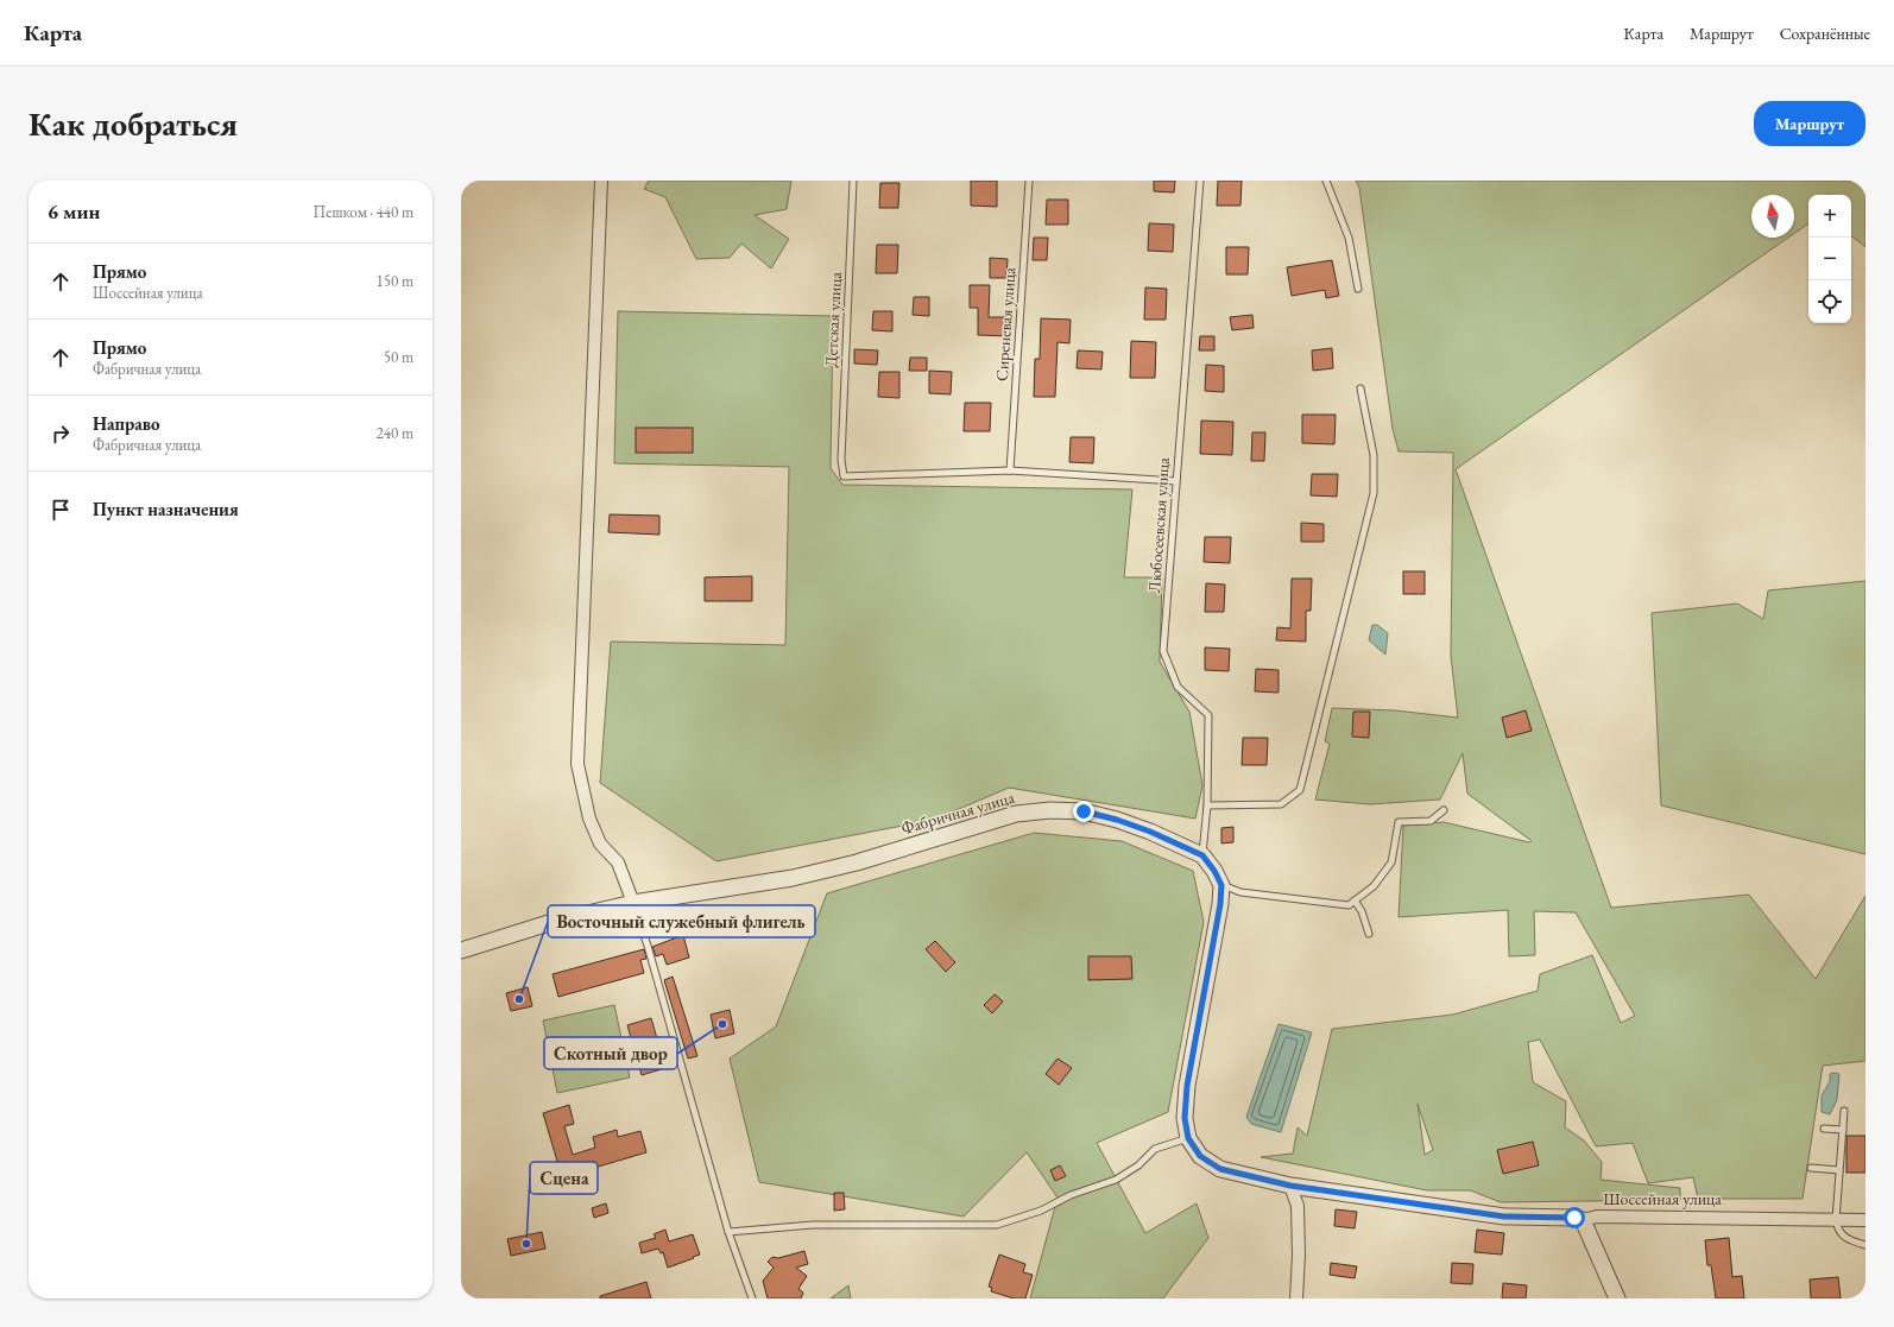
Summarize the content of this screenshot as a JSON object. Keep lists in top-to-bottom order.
{
  "streets": {
    "street": ["Фабричная улица", "Шоссейная улица"],
    "lane": ["Детская улица", "Сиреневая улица", "Любосеевская улица"]
  },
  "crossings": [
    ["Детская улица", "Сиреневая улица"],
    ["Любосеевская улица", "Фабричная улица"]
  ],
  "places": ["Восточный служебный флигель", "Скотный двор", "Сцена"],
  "north": "top",
  "page": {
    "header": "Карта",
    "nav": ["Карта", "Маршрут", "Сохранённые"],
    "buttons": "Маршрут",
    "title": "Как добраться",
    "heading": ["6 мин", "Пешком · 440 m"],
    "map_buttons": ["+", "−"],
    "list": [
      ["Прямо", "Шоссейная улица", "150 m"],
      ["Прямо", "Фабричная улица", "50 m"],
      ["Направо", "Фабричная улица", "240 m"],
      "Пункт назначения"
    ]
  }
}
